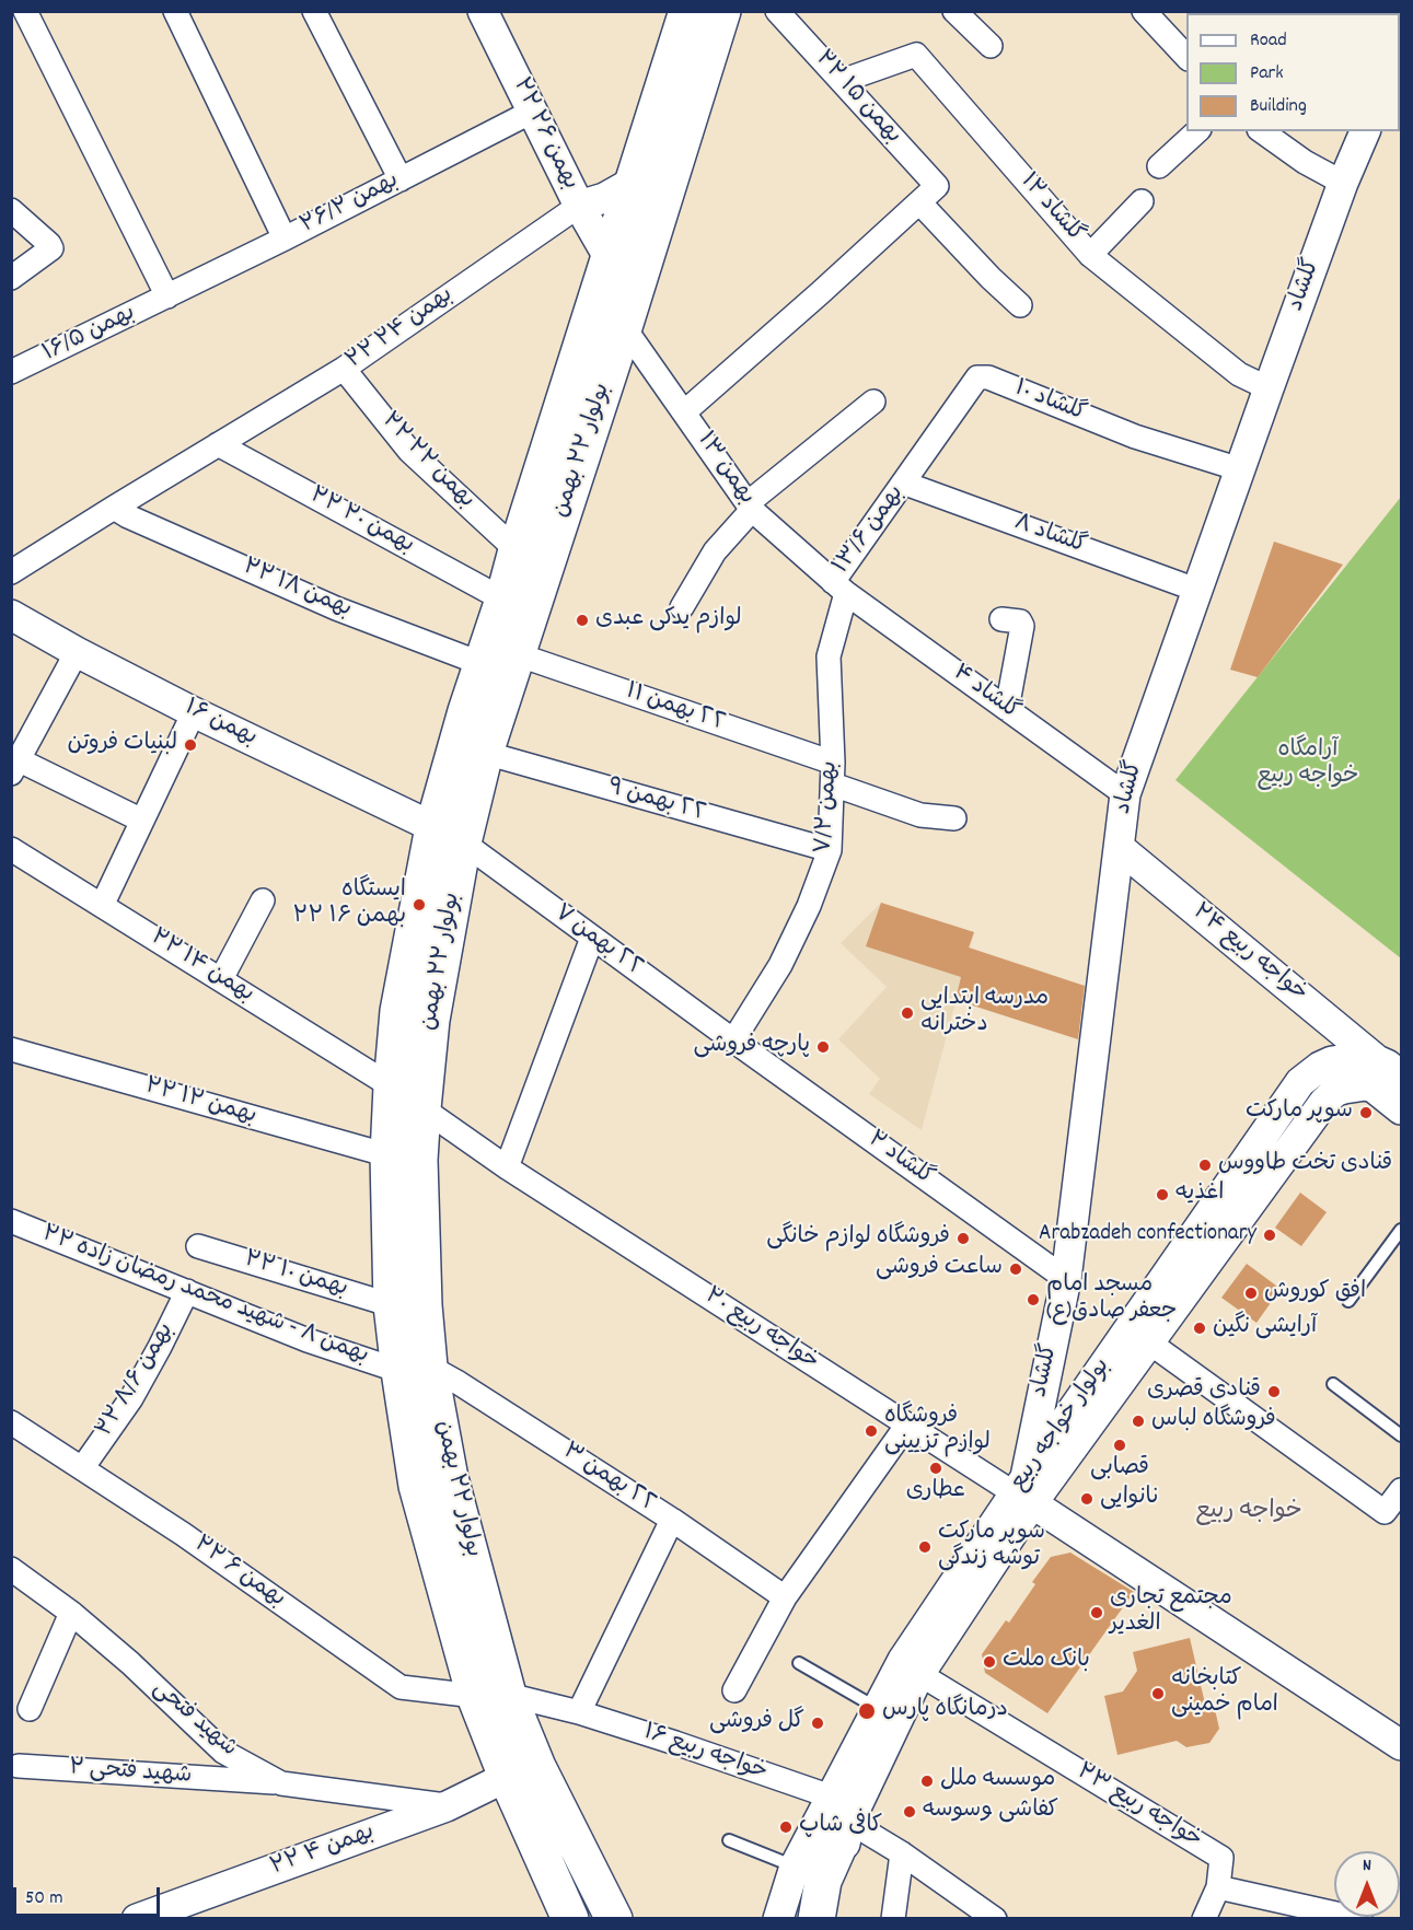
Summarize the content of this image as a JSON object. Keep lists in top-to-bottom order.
{
  "streets": {
    "main road": ["بولوار ۲۲ بهمن"],
    "street": [
      "۲۲ بهمن ۱۵",
      "۲۲ بهمن ۲۶",
      "بهمن ۲۶/۲",
      "گلشاد ۱۲",
      "گلشاد",
      "۲۲ بهمن ۲۴",
      "بهمن ۱۶/۵",
      "گلشاد ۱۰",
      "۲۲ بهمن ۲۲",
      "بهمن ۱۳",
      "۲۲ بهمن ۲۰",
      "بهمن ۱۳/۶",
      "گلشاد ۸",
      "۲۲ بهمن ۱۸",
      "گلشاد ۴",
      "٢٢ بهمن ١١",
      "بهمن ۱۶",
      "٢٢ بهمن ۹",
      "بهمن ۷/۲",
      "٢٢ بهمن ٧",
      "خواجه ربیع ۲۴",
      "۲۲ بهمن ۱۴",
      "۲۲ بهمن ۱۲",
      "گلشاد ۲",
      "۲۲ بهمن ۱۰",
      "۲۲ بهمن ۸ - شهید محمد رمضان زاده",
      "خواجه ربیع ۲۰",
      "۲۲ بهمن ۸/۶",
      "بولوار خواجه ربیع",
      "٢٢ بهمن ۳",
      "۲۲ بهمن ۶",
      "شهید فتحی",
      "خواجه ربیع ۱۶",
      "شهید فتحی ۲",
      "خواجه ربیع ۲۳",
      "۲۲ بهمن ۴"
    ]
  },
  "crossings": [
    ["۲۲ بهمن ۱۵", "گلشاد ۱۲"],
    ["۲۲ بهمن ۲۶", "بهمن ۲۶/۲"],
    ["۲۲ بهمن ۲۶", "۲۲ بهمن ۲۴"],
    ["۲۲ بهمن ۲۶", "بولوار ۲۲ بهمن"],
    ["بهمن ۲۶/۲", "بهمن ۱۶/۵"],
    ["گلشاد ۱۲", "گلشاد"],
    ["گلشاد", "گلشاد ۱۰"],
    ["گلشاد", "گلشاد ۸"],
    ["گلشاد", "گلشاد ۴"],
    ["گلشاد", "خواجه ربیع ۲۴"],
    ["گلشاد", "گلشاد ۲"],
    ["گلشاد", "خواجه ربیع ۲۰"],
    ["گلشاد", "بولوار خواجه ربیع"],
    ["۲۲ بهمن ۲۴", "۲۲ بهمن ۲۲"],
    ["۲۲ بهمن ۲۴", "۲۲ بهمن ۲۰"],
    ["۲۲ بهمن ۲۴", "۲۲ بهمن ۱۸"],
    ["گلشاد ۱۰", "بهمن ۱۳/۶"],
    ["گلشاد ۱۰", "گلشاد ۸"],
    ["بولوار ۲۲ بهمن", "۲۲ بهمن ۲۲"],
    ["بولوار ۲۲ بهمن", "بهمن ۱۳"],
    ["بولوار ۲۲ بهمن", "۲۲ بهمن ۲۰"],
    ["بولوار ۲۲ بهمن", "۲۲ بهمن ۱۸"],
    ["بولوار ۲۲ بهمن", "٢٢ بهمن ١١"],
    ["بولوار ۲۲ بهمن", "بهمن ۱۶"],
    ["بولوار ۲۲ بهمن", "٢٢ بهمن ۹"],
    ["بولوار ۲۲ بهمن", "٢٢ بهمن ٧"],
    ["بولوار ۲۲ بهمن", "۲۲ بهمن ۱۴"],
    ["بولوار ۲۲ بهمن", "۲۲ بهمن ۱۲"],
    ["بولوار ۲۲ بهمن", "۲۲ بهمن ۱۰"],
    ["بولوار ۲۲ بهمن", "۲۲ بهمن ۸ - شهید محمد رمضان زاده"],
    ["بولوار ۲۲ بهمن", "خواجه ربیع ۲۰"],
    ["بولوار ۲۲ بهمن", "٢٢ بهمن ۳"],
    ["بولوار ۲۲ بهمن", "۲۲ بهمن ۶"],
    ["بولوار ۲۲ بهمن", "۲۲ بهمن ۴"],
    ["بهمن ۱۳", "بهمن ۱۳/۶"],
    ["بهمن ۱۳", "گلشاد ۴"],
    ["بهمن ۱۳", "بهمن ۷/۲"],
    ["بهمن ۱۳/۶", "گلشاد ۸"],
    ["بهمن ۱۳/۶", "گلشاد ۴"],
    ["بهمن ۱۳/۶", "بهمن ۷/۲"],
    ["گلشاد ۴", "بهمن ۷/۲"],
    ["٢٢ بهمن ١١", "بهمن ۷/۲"],
    ["بهمن ۱۶", "٢٢ بهمن ٧"],
    ["٢٢ بهمن ۹", "بهمن ۷/۲"],
    ["بهمن ۷/۲", "٢٢ بهمن ٧"],
    ["بهمن ۷/۲", "گلشاد ۲"],
    ["٢٢ بهمن ٧", "گلشاد ۲"],
    ["خواجه ربیع ۲۴", "بولوار خواجه ربیع"],
    ["۲۲ بهمن ۸ - شهید محمد رمضان زاده", "۲۲ بهمن ۸/۶"],
    ["۲۲ بهمن ۸ - شهید محمد رمضان زاده", "٢٢ بهمن ۳"],
    ["خواجه ربیع ۲۰", "بولوار خواجه ربیع"],
    ["۲۲ بهمن ۸/۶", "۲۲ بهمن ۶"],
    ["بولوار خواجه ربیع", "خواجه ربیع ۱۶"],
    ["بولوار خواجه ربیع", "خواجه ربیع ۲۳"],
    ["۲۲ بهمن ۶", "خواجه ربیع ۱۶"],
    ["شهید فتحی", "شهید فتحی ۲"],
    ["شهید فتحی", "۲۲ بهمن ۴"]
  ],
  "districts": ["خواجه ربیع"],
  "parks": ["آرامگاه خواجه ربیع"],
  "places": [
    "لوازم یدکی عبدی",
    "لبنیات فروتن",
    "ایستگاه ۲۲ بهمن ۱۶",
    "مدرسه ابتدایی دخترانه",
    "پارچه فروشی",
    "سوپر مارکت",
    "قنادی تخت طاووس",
    "اغذیه",
    "Arabzadeh confectionary",
    "فروشگاه لوازم خانگی",
    "ساعت فروشی",
    "افق کوروش",
    "مسجد امام جعفر صادق(ع)",
    "آرایشی نگین",
    "قنادی قصری",
    "فروشگاه لباس",
    "فروشگاه لوازم تزیینی",
    "قصابی",
    "عطاری",
    "نانوایی",
    "سوپر مارکت توشه زندگی",
    "مجتمع تجاری الغدیر",
    "بانک ملت",
    "کتابخانه امام خمینی",
    "درمانگاه پارس",
    "گل فروشی",
    "موسسه ملل",
    "کفاشی وسوسه",
    "کافی شاپ"
  ],
  "legend": ["Road", "Park", "Building"],
  "scale_bar": "50 m",
  "north": "top"
}
